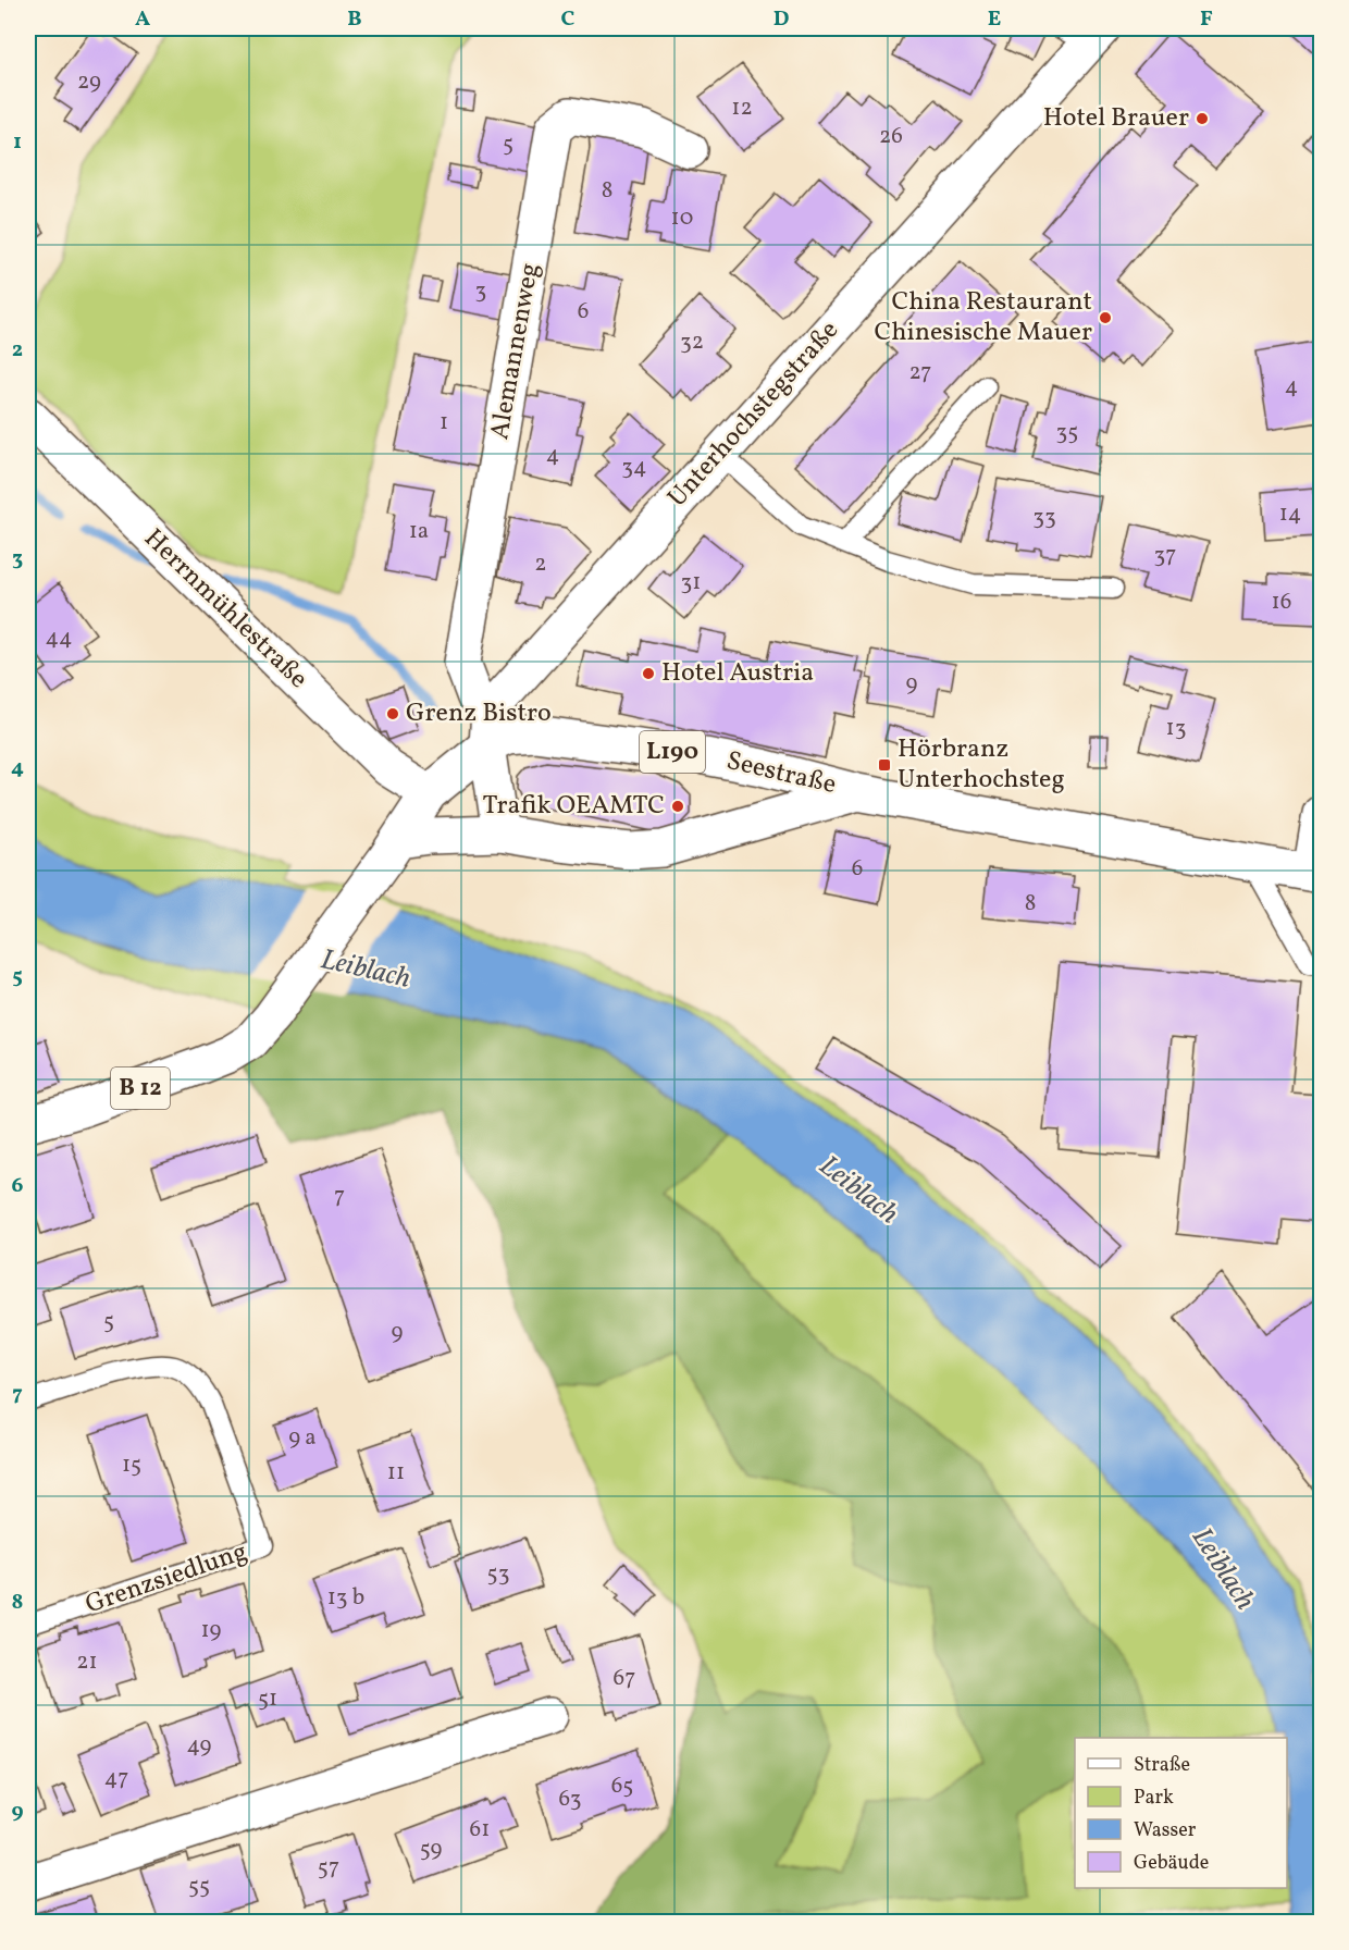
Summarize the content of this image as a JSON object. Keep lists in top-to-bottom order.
{
  "streets": {
    "street": [
      "Alemannenweg",
      "Unterhochstegstraße",
      "Herrnmühlestraße",
      "L190",
      "Seestraße",
      "B 12"
    ],
    "lane": ["Grenzsiedlung"]
  },
  "crossings": [
    ["Alemannenweg", "Unterhochstegstraße"],
    ["Alemannenweg", "Seestraße"],
    ["Unterhochstegstraße", "Seestraße"],
    ["Herrnmühlestraße", "Seestraße"],
    ["Seestraße", "B 12"]
  ],
  "water": ["Leiblach"],
  "places": {
    "other": [
      "Hotel Brauer",
      "China Restaurant Chinesische Mauer",
      "Hotel Austria",
      "Grenz Bistro",
      "Trafik OEAMTC"
    ],
    "transit": ["Hörbranz Unterhochsteg"]
  },
  "house_numbers": [
    "29",
    "12",
    "26",
    "5",
    "8",
    "10",
    "3",
    "6",
    "32",
    "27",
    "4",
    "1",
    "35",
    "4",
    "34",
    "14",
    "33",
    "1a",
    "37",
    "2",
    "31",
    "16",
    "44",
    "9",
    "13",
    "6",
    "8",
    "7",
    "5",
    "9",
    "9 a",
    "15",
    "11",
    "53",
    "13 b",
    "19",
    "21",
    "67",
    "51",
    "49",
    "47",
    "65",
    "63",
    "61",
    "59",
    "57",
    "55"
  ],
  "legend": [
    "Straße",
    "Park",
    "Wasser",
    "Gebäude"
  ],
  "grid": {
    "columns": [
      "A",
      "B",
      "C",
      "D",
      "E",
      "F"
    ],
    "rows": [
      "1",
      "2",
      "3",
      "4",
      "5",
      "6",
      "7",
      "8",
      "9"
    ]
  }
}
